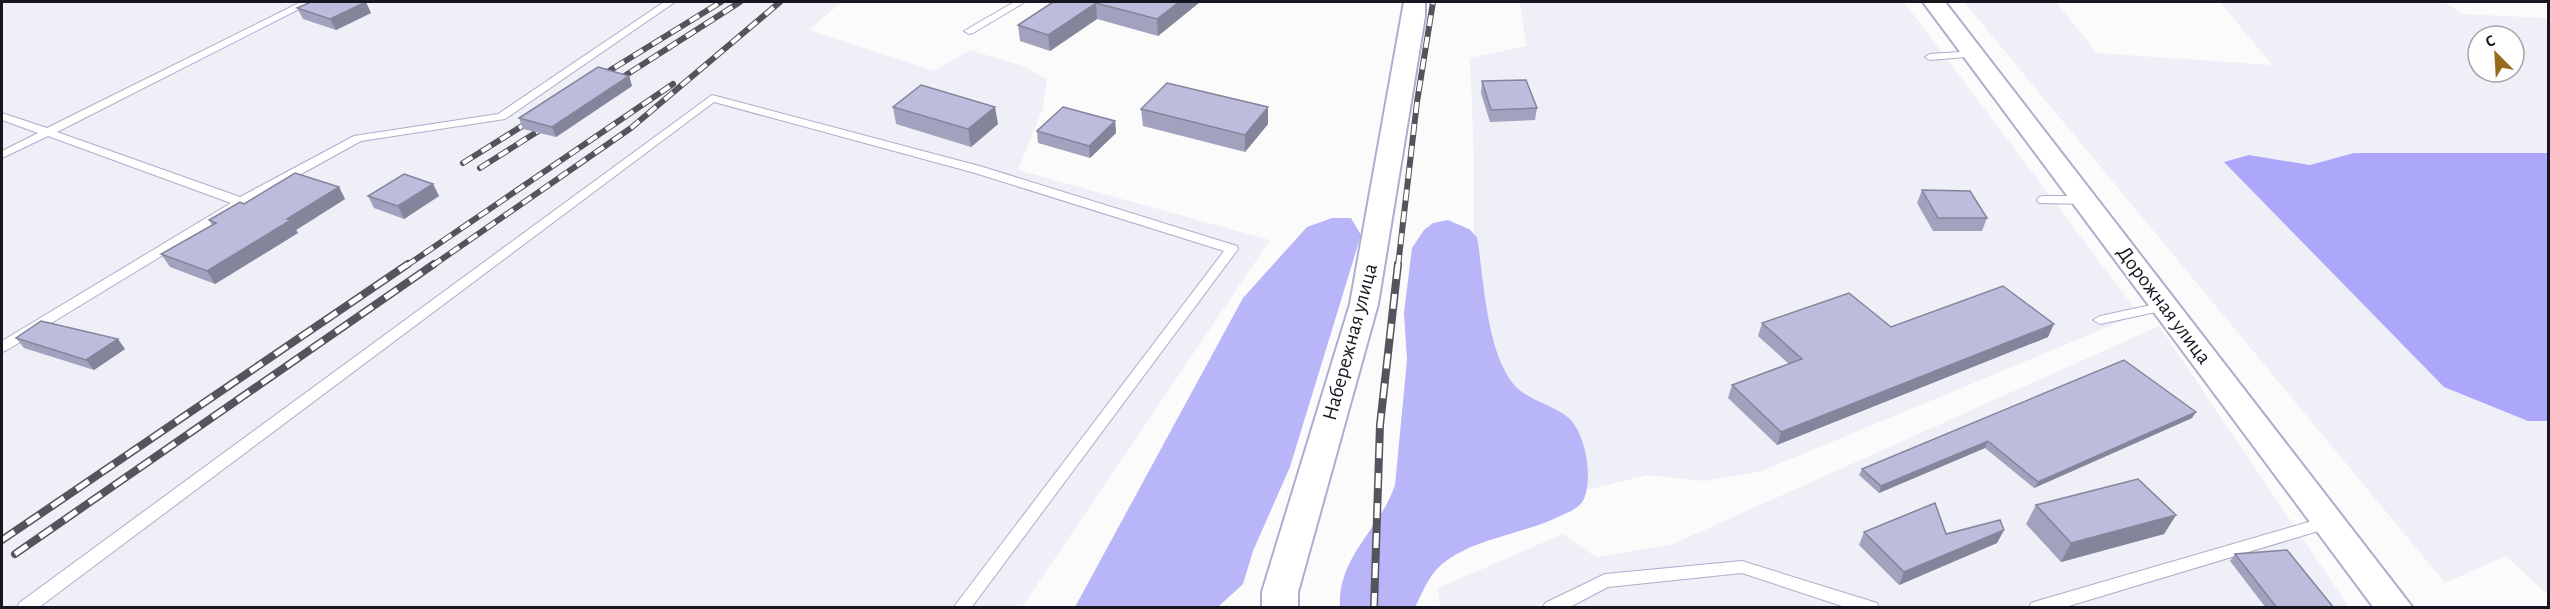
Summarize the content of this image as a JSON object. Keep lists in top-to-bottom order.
{
  "streets": {
    "street": ["Дорожная улица", "Набережная улица"]
  },
  "north": "top left"
}
